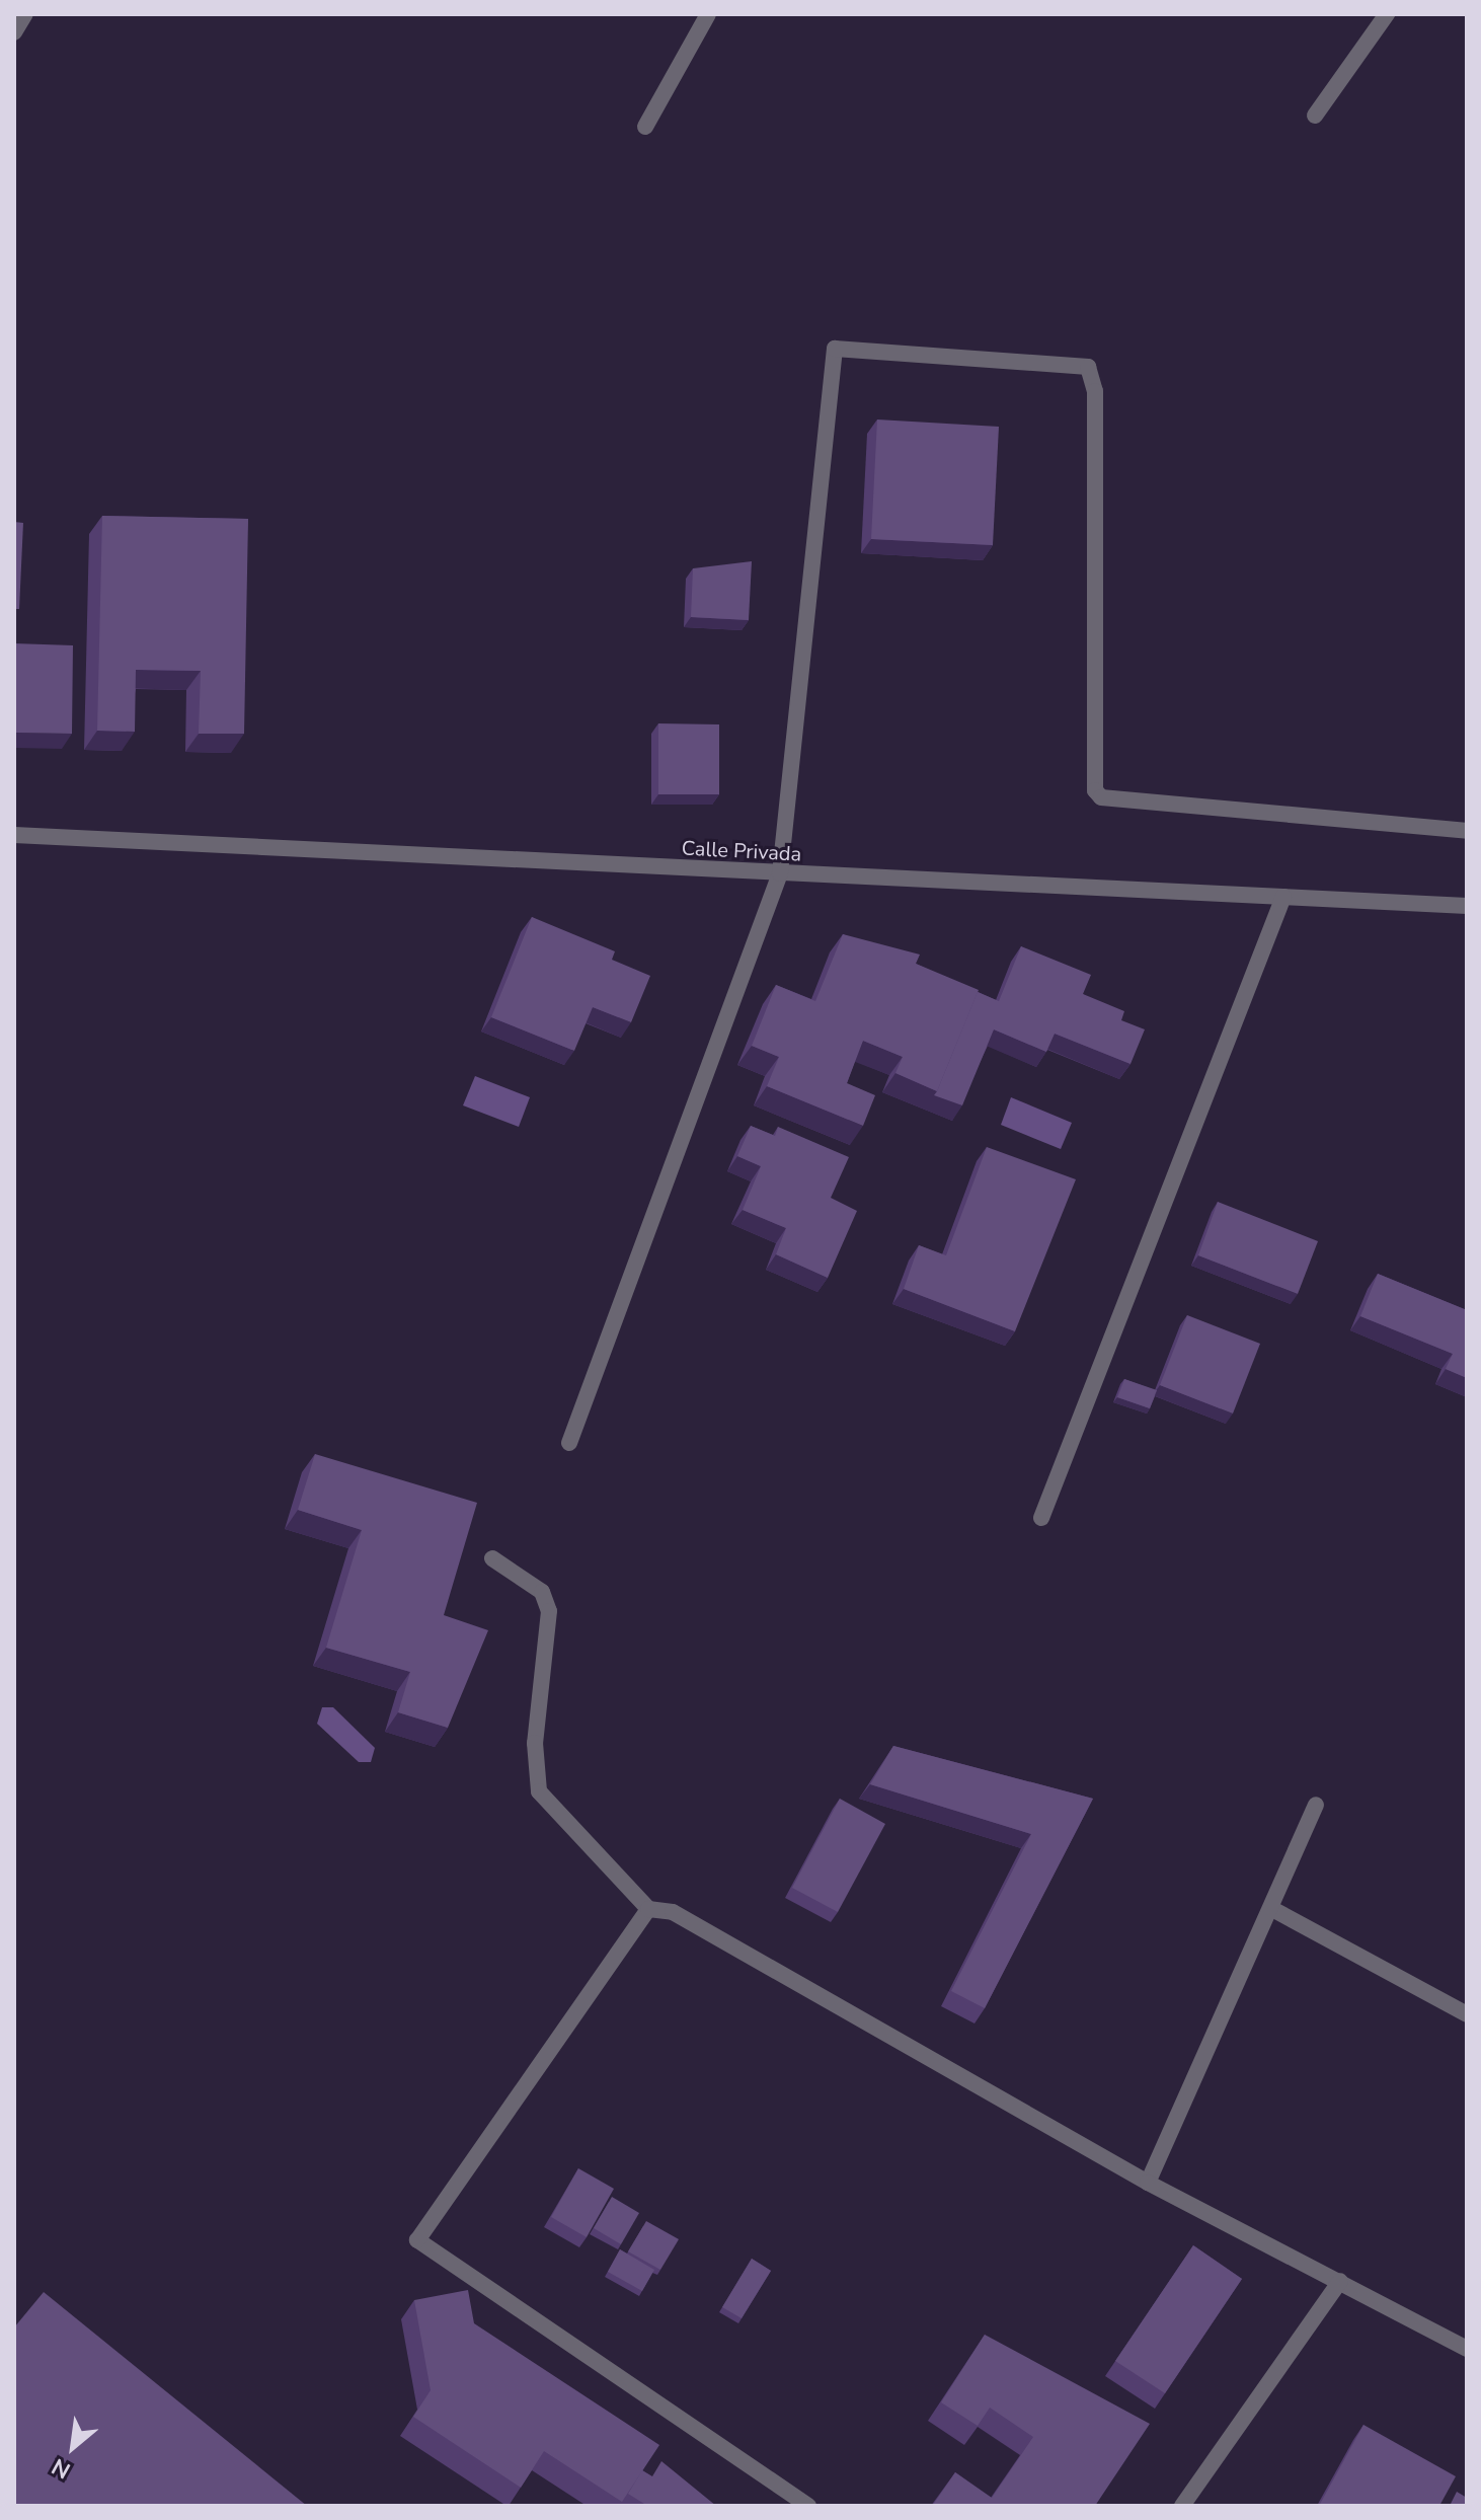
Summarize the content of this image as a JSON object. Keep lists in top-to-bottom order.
{
  "streets": {
    "street": ["Calle Privada"]
  },
  "north": "bottom left"
}
